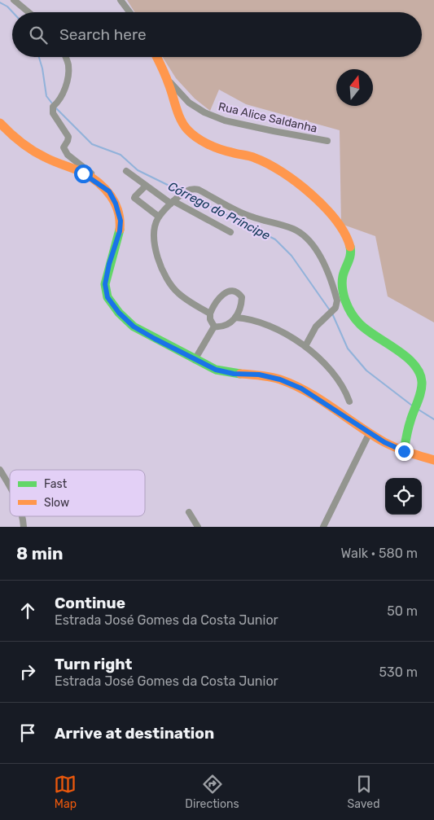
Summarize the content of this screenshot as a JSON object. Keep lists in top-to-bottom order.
{
  "streets": {
    "street": ["Rua Alice Saldanha"]
  },
  "water": ["Córrego do Príncipe"],
  "legend": ["Fast", "Slow"],
  "north": "top",
  "page": {
    "search": "Search here",
    "heading": ["8 min", "Walk · 580 m"],
    "list": [
      ["Continue", "Estrada José Gomes da Costa Junior", "50 m"],
      ["Turn right", "Estrada José Gomes da Costa Junior", "530 m"],
      "Arrive at destination"
    ],
    "nav": ["Map", "Directions", "Saved"]
  }
}
